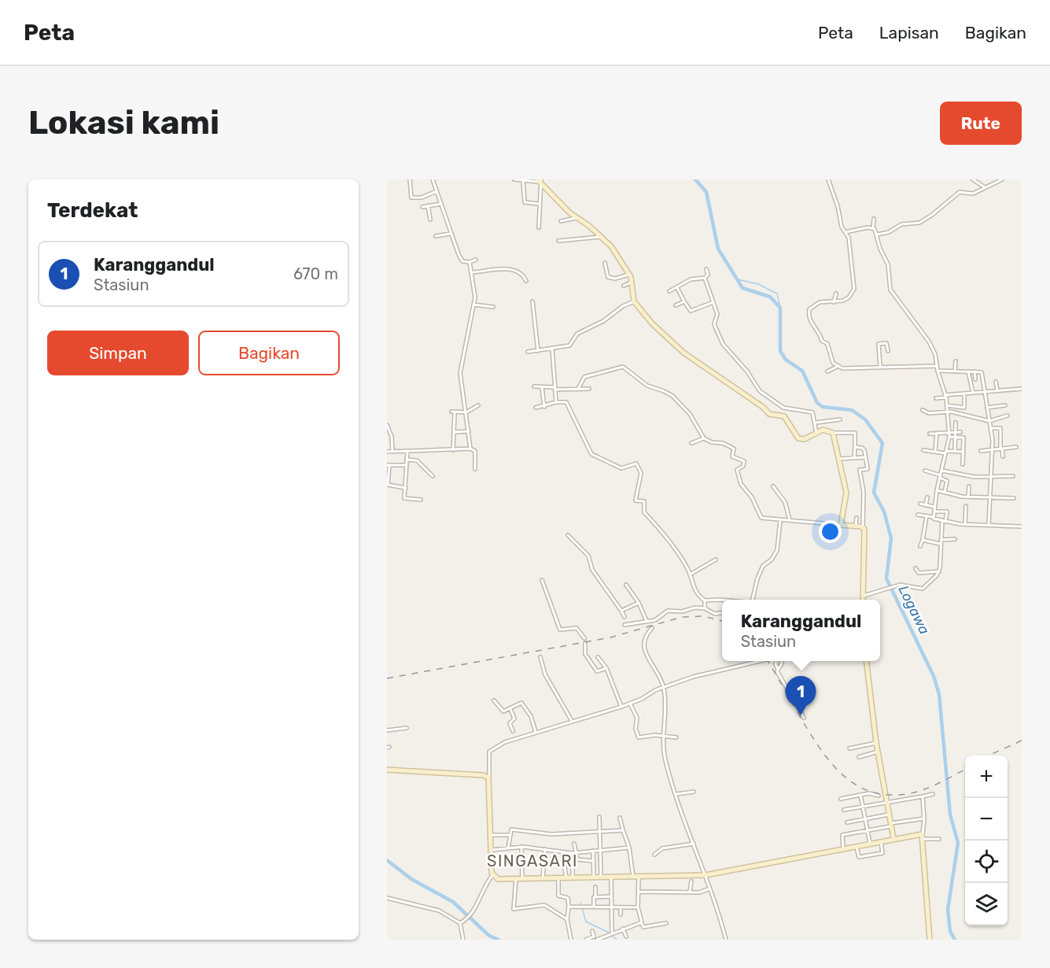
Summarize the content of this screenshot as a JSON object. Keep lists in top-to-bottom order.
{
  "districts": ["SINGASARI"],
  "water": ["Logawa"],
  "page": {
    "header": "Peta",
    "nav": ["Peta", "Lapisan", "Bagikan"],
    "buttons": [
      "Rute",
      ["Simpan", "Bagikan"]
    ],
    "title": "Lokasi kami",
    "heading": "Terdekat",
    "list": [
      {
        "mark": "1",
        "name": "Karanggandul",
        "note": "Stasiun",
        "value": "670 m"
      }
    ],
    "popup": ["Karanggandul", "Stasiun"],
    "pins": "1",
    "map_buttons": ["+", "−"]
  }
}
